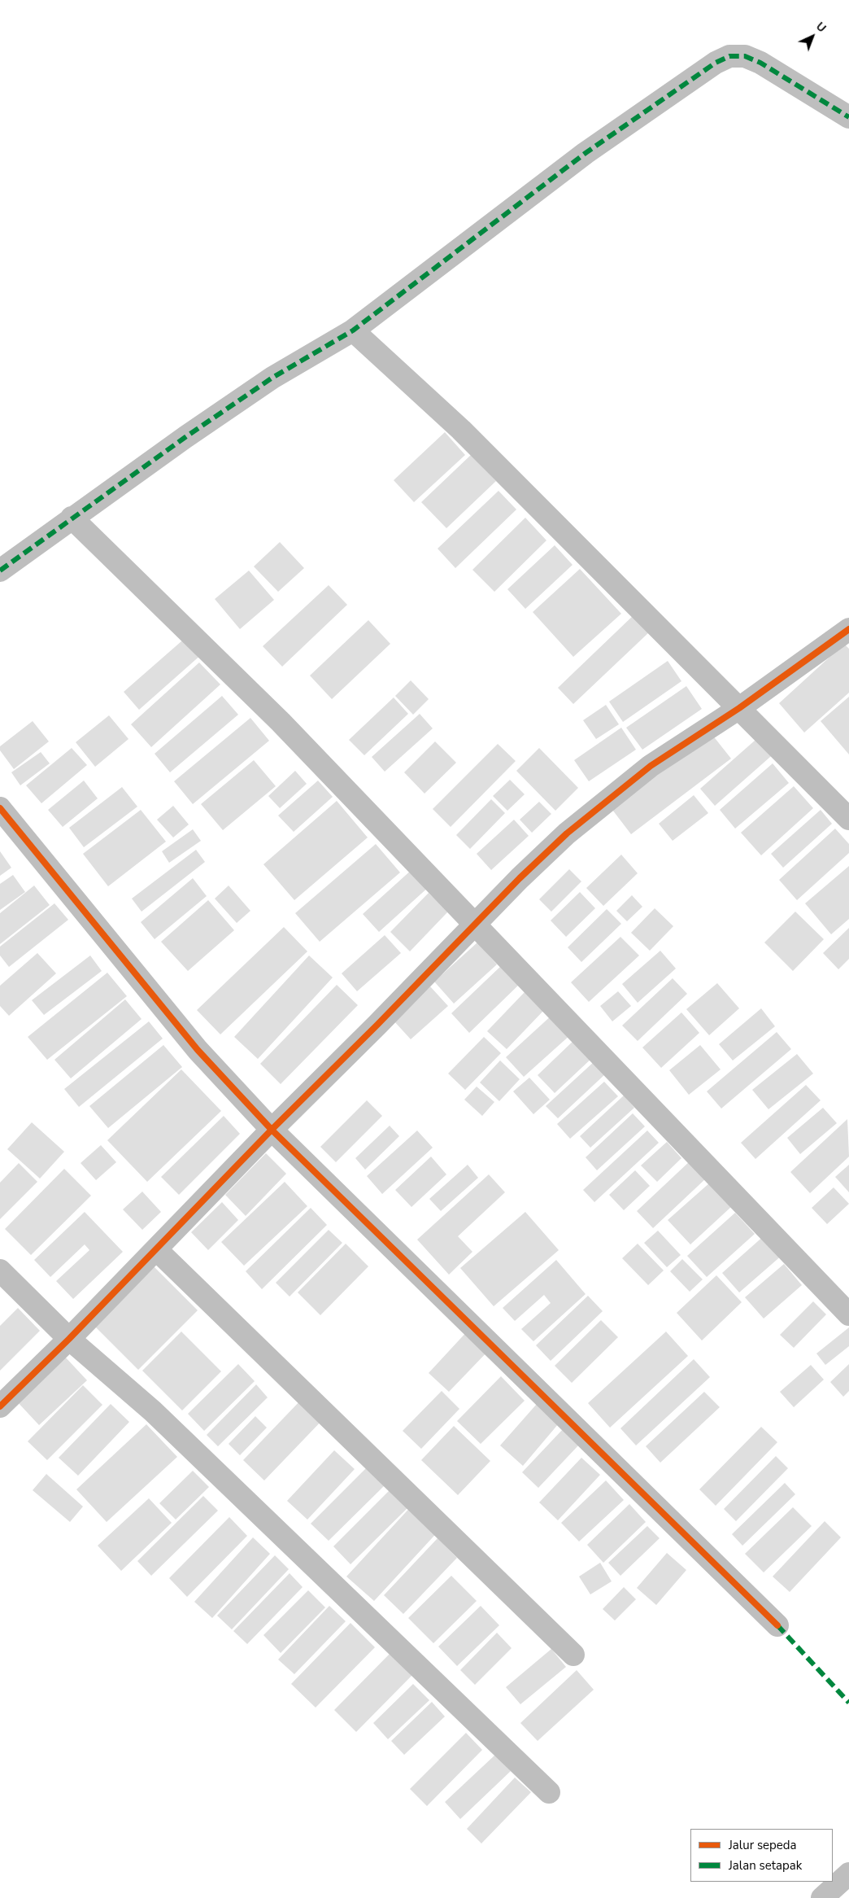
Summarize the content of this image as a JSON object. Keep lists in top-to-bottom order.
{
  "legend": ["Jalur sepeda", "Jalan setapak"],
  "north": "top right"
}
